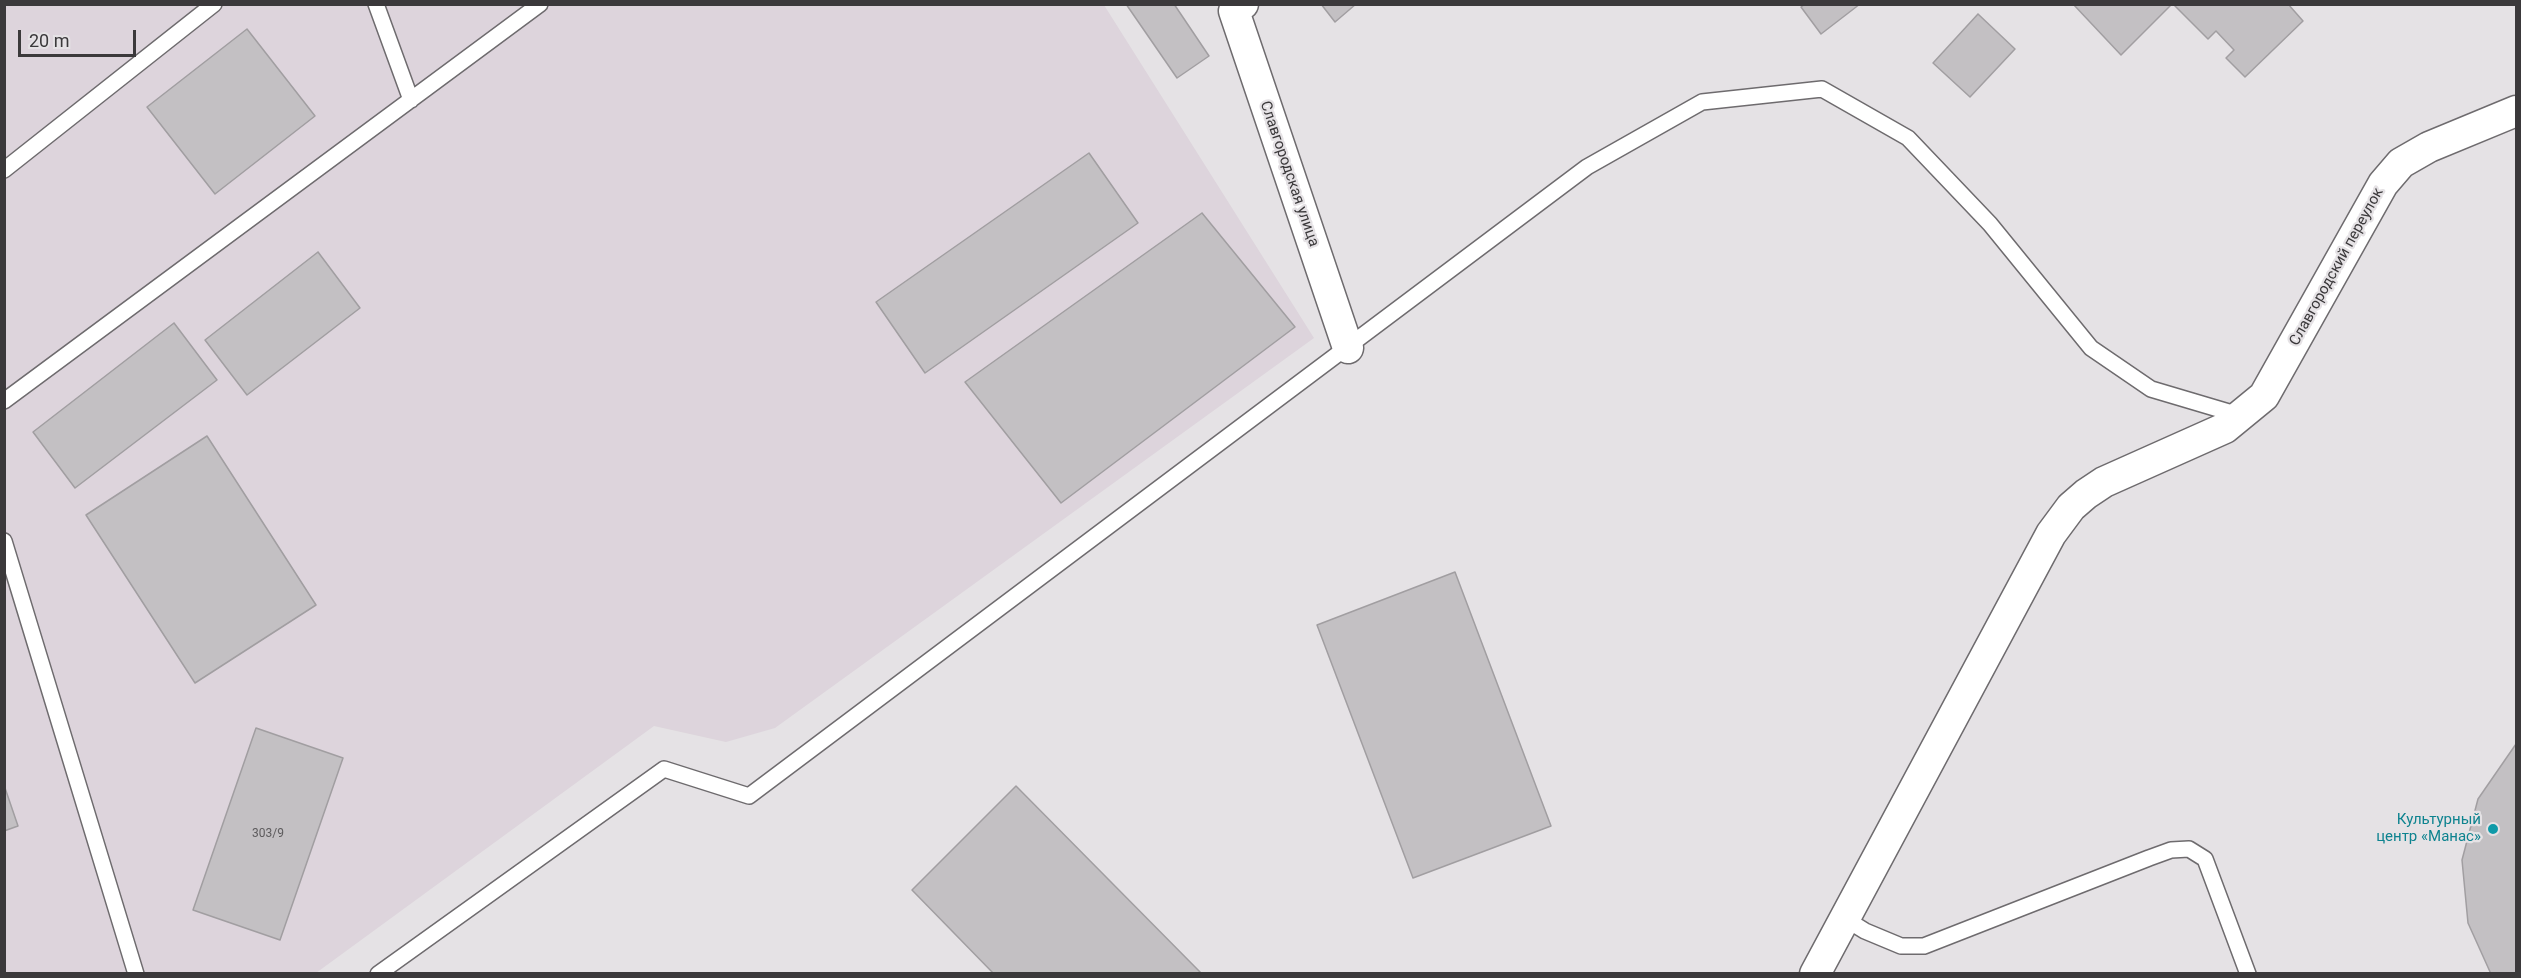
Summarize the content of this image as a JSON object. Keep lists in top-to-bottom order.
{
  "streets": {
    "street": ["Славгородская улица", "Славгородский переулок"]
  },
  "places": ["Культурный центр «Манас»"],
  "house_numbers": ["303/9"],
  "scale_bar": "20 m"
}
